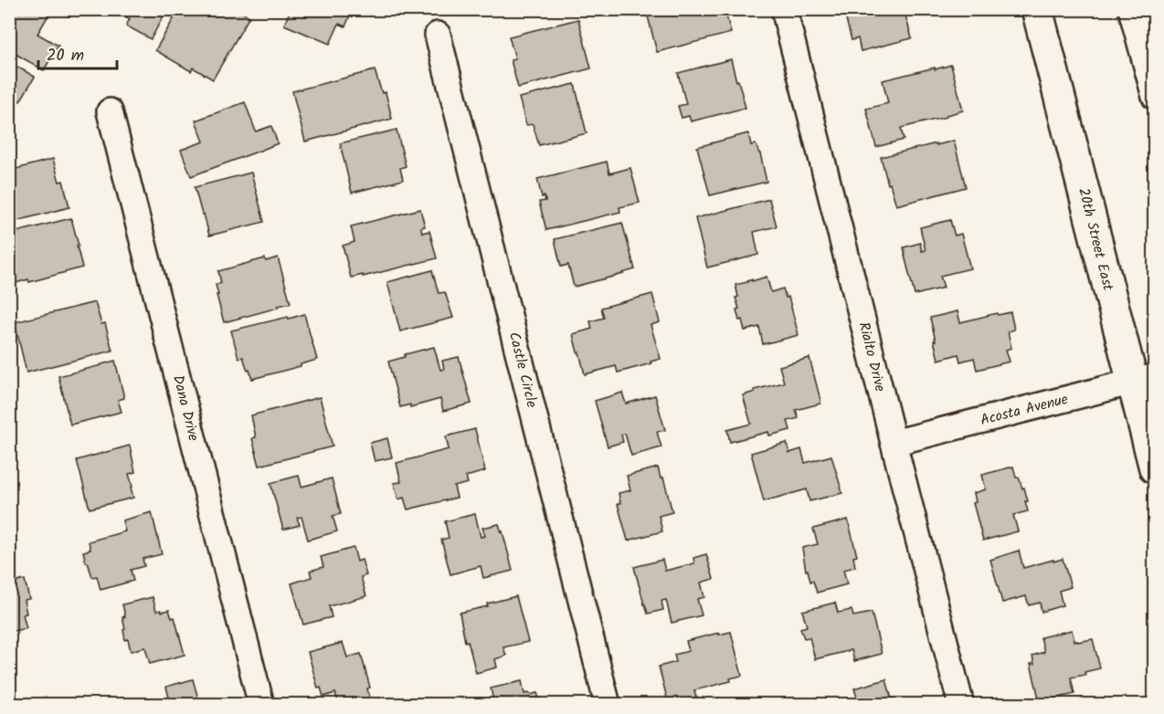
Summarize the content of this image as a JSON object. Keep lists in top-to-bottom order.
{
  "streets": {
    "main road": ["20th Street East"],
    "street": [
      "Rialto Drive",
      "Castle Circle",
      "Dana Drive",
      "Acosta Avenue"
    ]
  },
  "crossings": [
    ["20th Street East", "Acosta Avenue"],
    ["Rialto Drive", "Acosta Avenue"]
  ],
  "scale_bar": "20 m"
}
